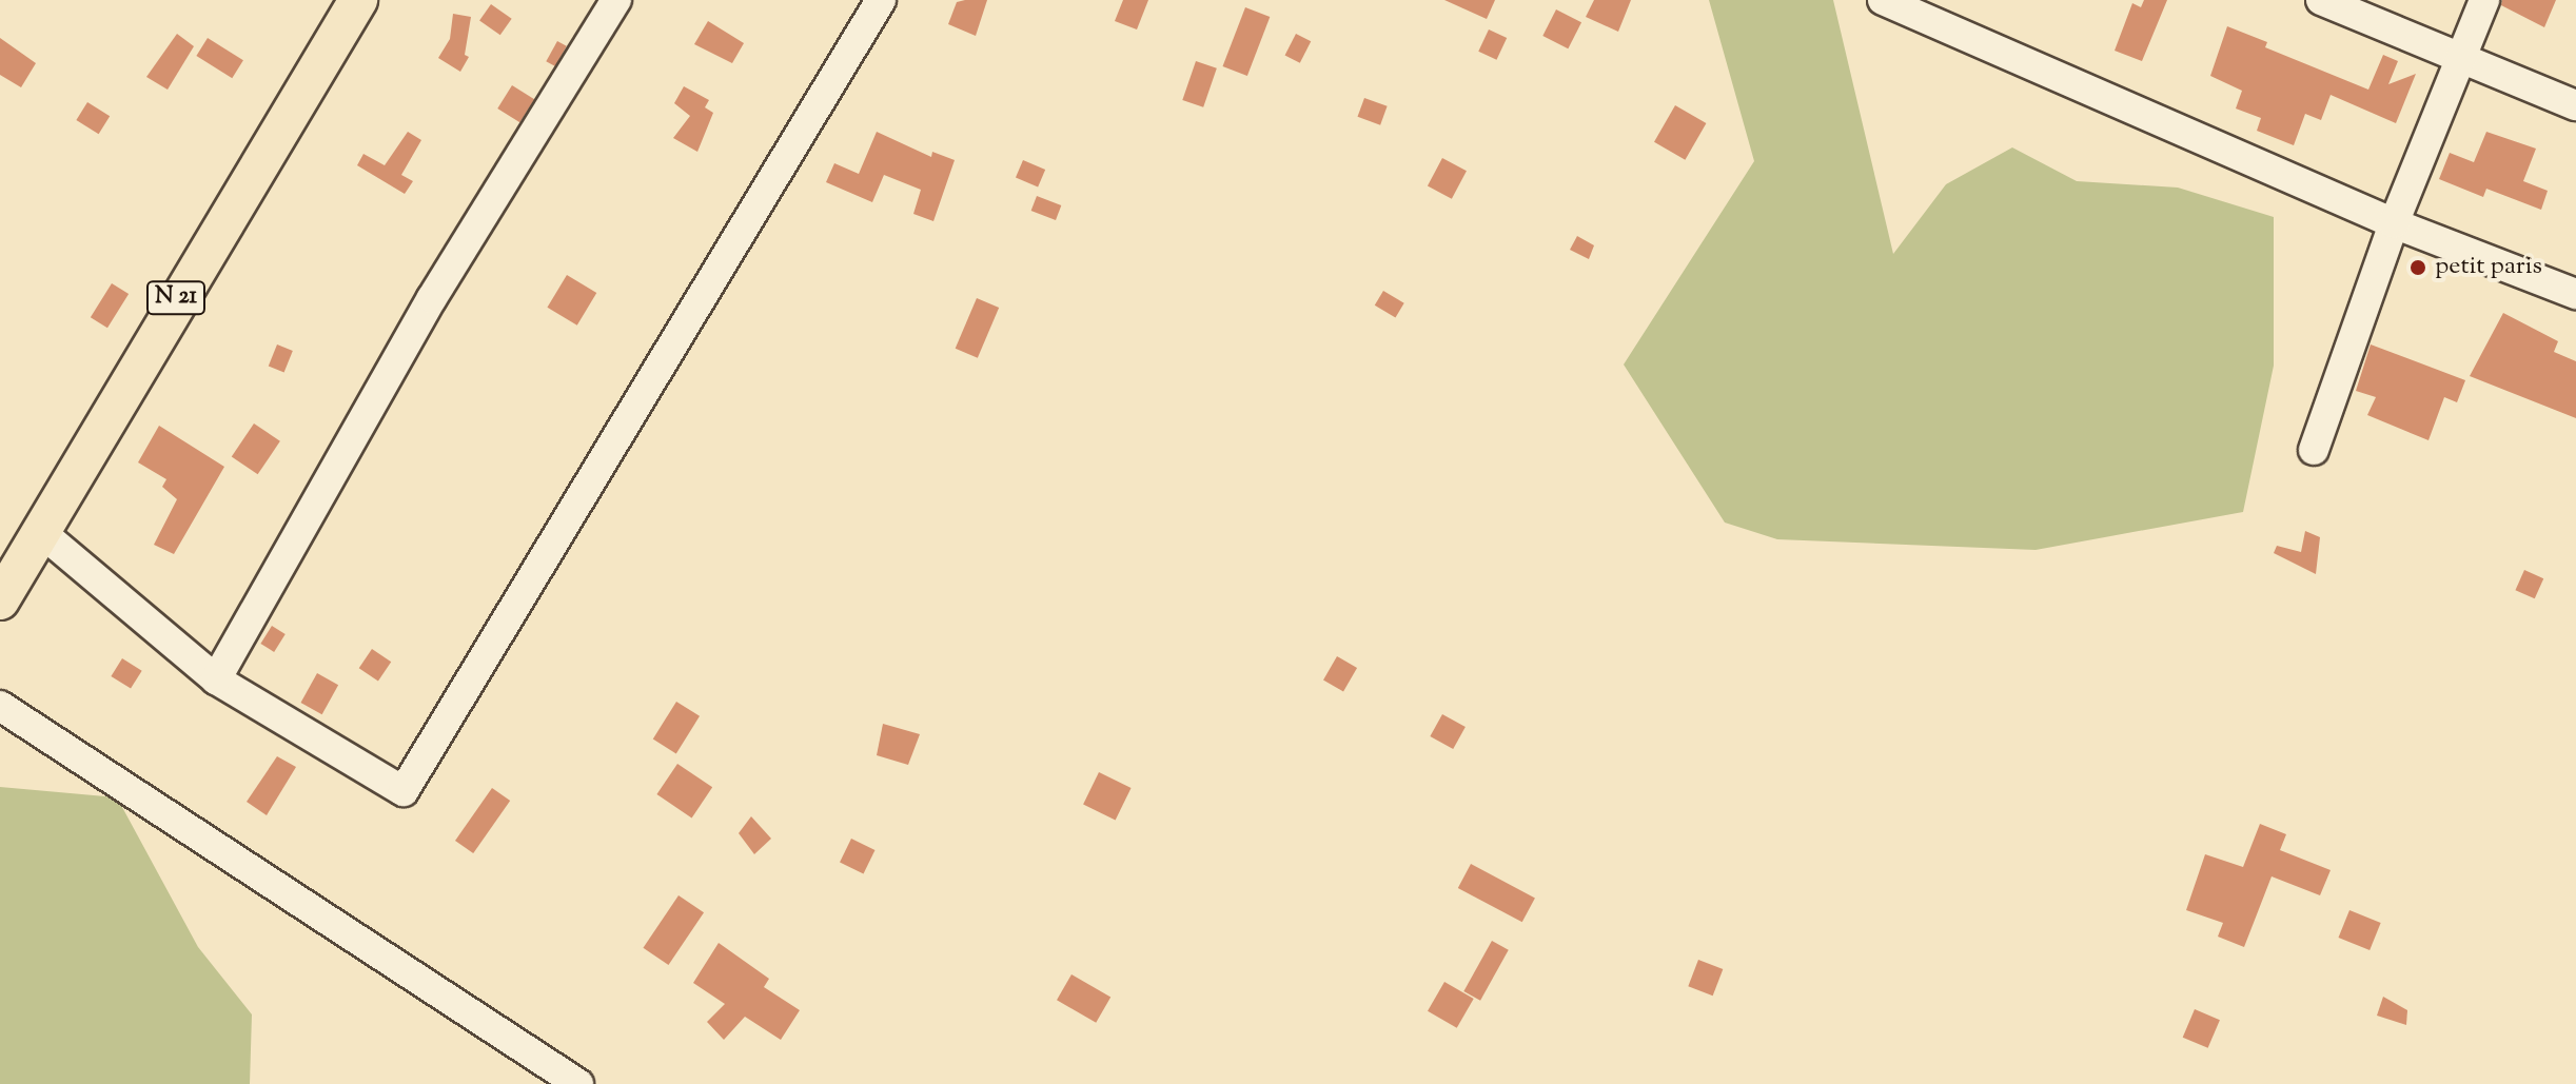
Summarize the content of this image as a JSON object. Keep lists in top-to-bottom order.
{
  "streets": {
    "main road": ["N 21"]
  },
  "places": ["petit paris"]
}
